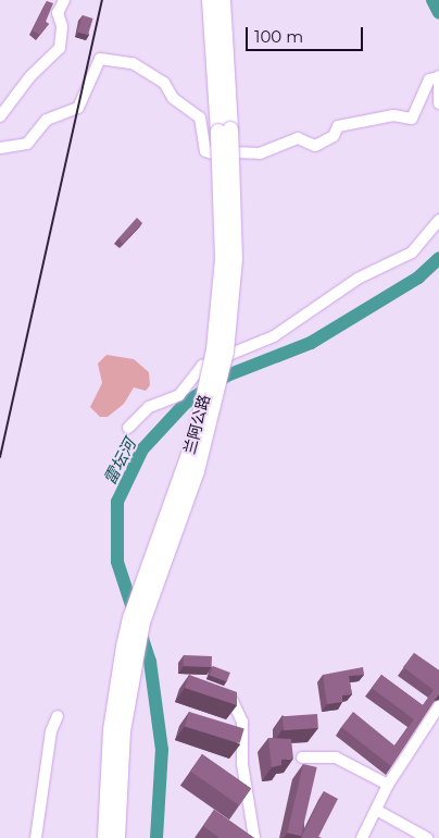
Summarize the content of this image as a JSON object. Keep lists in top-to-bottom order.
{
  "streets": {
    "highway": ["兰阿公路"]
  },
  "water": ["雷坛河"],
  "scale_bar": "100 m"
}
